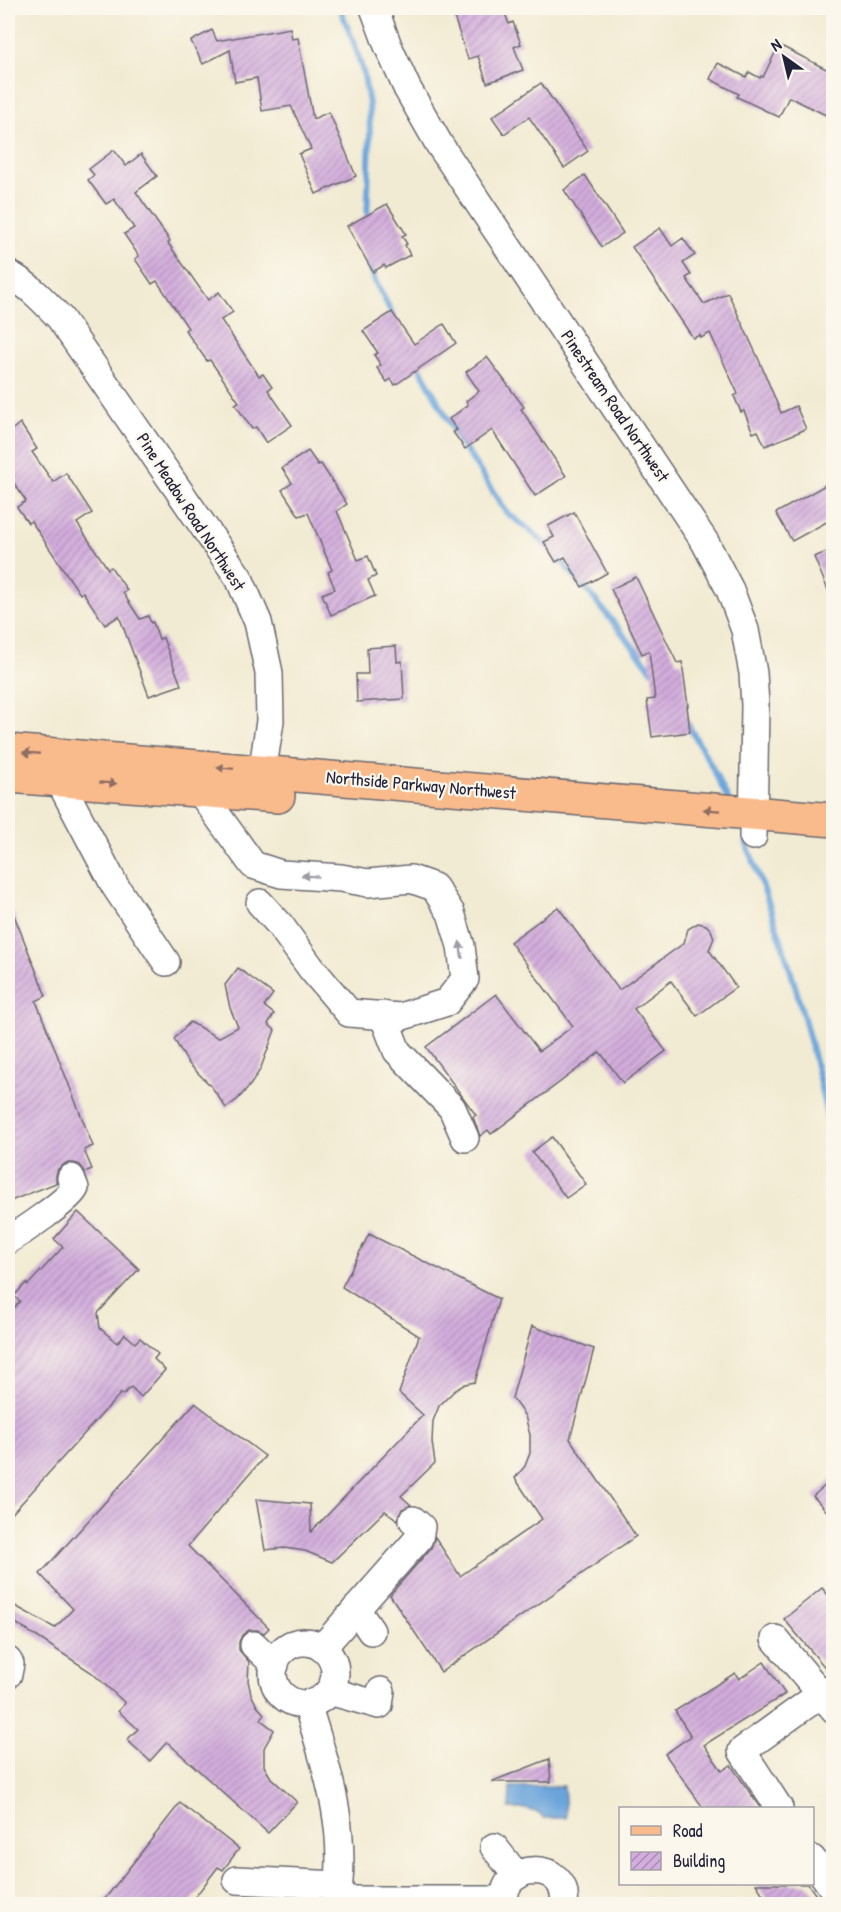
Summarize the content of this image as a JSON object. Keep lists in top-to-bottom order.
{
  "streets": {
    "main road": ["Northside Parkway Northwest"],
    "street": ["Pinestream Road Northwest", "Pine Meadow Road Northwest"]
  },
  "crossings": [
    ["Pinestream Road Northwest", "Northside Parkway Northwest"],
    ["Pine Meadow Road Northwest", "Northside Parkway Northwest"]
  ],
  "legend": ["Road", "Building"],
  "north": "top left"
}
